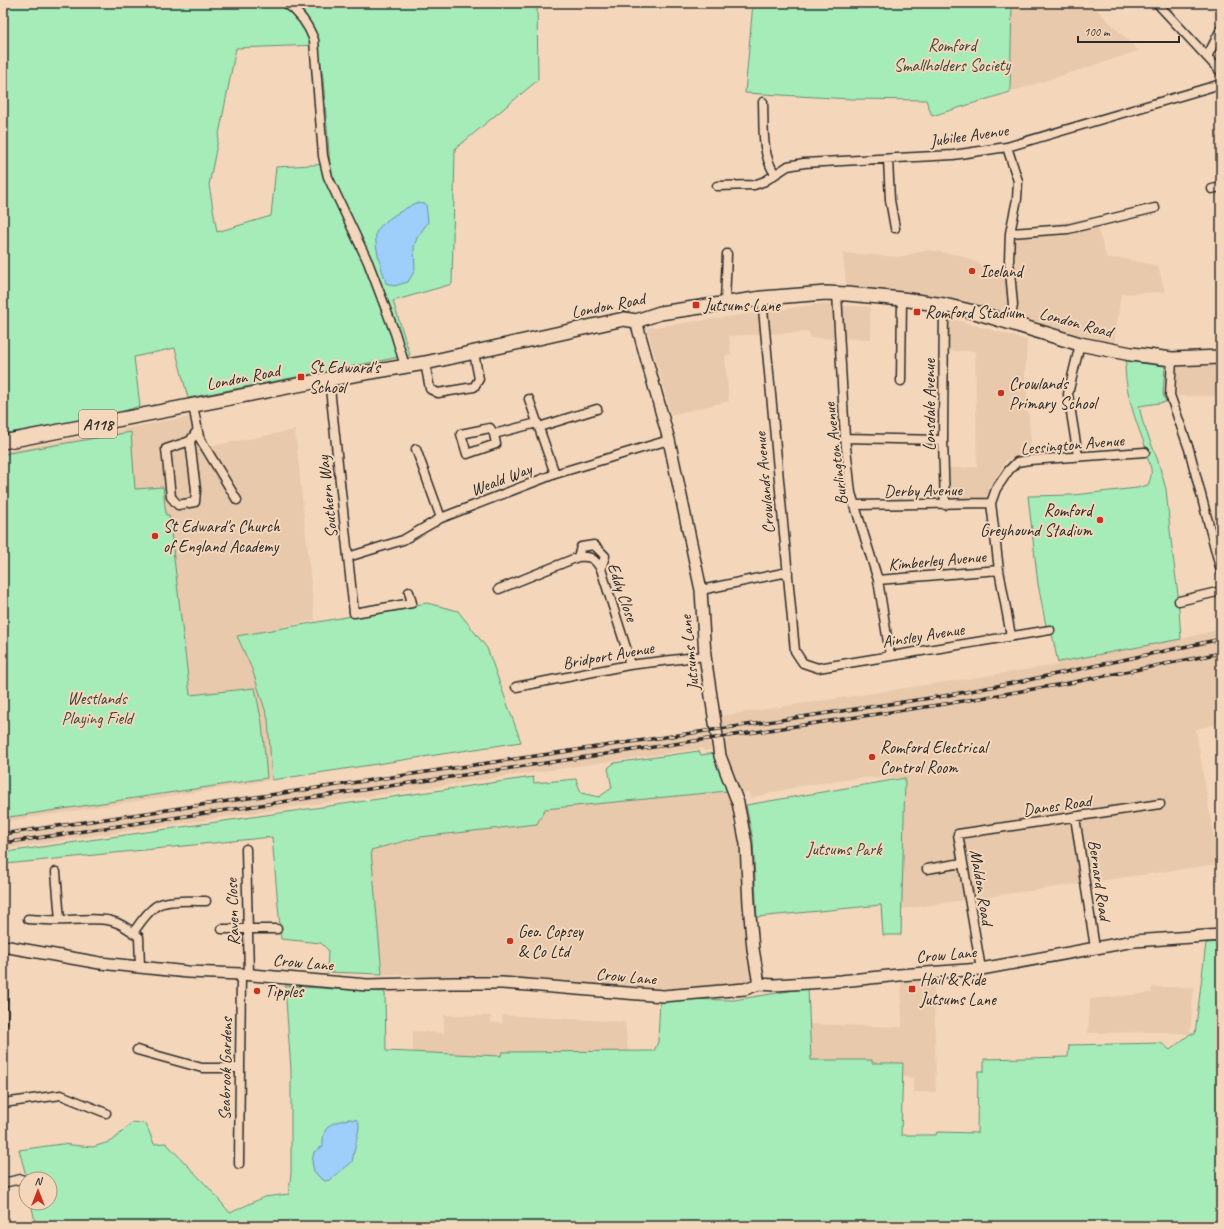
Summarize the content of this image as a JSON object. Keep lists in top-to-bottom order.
{
  "streets": {
    "main road": ["London Road", "A118"],
    "street": [
      "Jubilee Avenue",
      "Lonsdale Avenue",
      "Lessington Avenue",
      "Burlington Avenue",
      "Weald Way",
      "Crowlands Avenue",
      "Derby Avenue",
      "Southern Way",
      "Kimberley Avenue",
      "Eddy Close",
      "Ainsley Avenue",
      "Jutsums Lane",
      "Bridport Avenue",
      "Danes Road",
      "Bernard Road",
      "Maldon Road",
      "Raven Close",
      "Crow Lane",
      "Seabrook Gardens"
    ]
  },
  "crossings": [
    ["London Road", "Lonsdale Avenue"],
    ["London Road", "Burlington Avenue"],
    ["London Road", "Crowlands Avenue"],
    ["London Road", "Southern Way"],
    ["London Road", "Jutsums Lane"],
    ["Lonsdale Avenue", "Derby Avenue"],
    ["Lessington Avenue", "Derby Avenue"],
    ["Lessington Avenue", "Kimberley Avenue"],
    ["Lessington Avenue", "Ainsley Avenue"],
    ["Burlington Avenue", "Derby Avenue"],
    ["Burlington Avenue", "Kimberley Avenue"],
    ["Burlington Avenue", "Ainsley Avenue"],
    ["Weald Way", "Southern Way"],
    ["Weald Way", "Jutsums Lane"],
    ["Crowlands Avenue", "Ainsley Avenue"],
    ["Eddy Close", "Bridport Avenue"],
    ["Jutsums Lane", "Bridport Avenue"],
    ["Jutsums Lane", "Crow Lane"],
    ["Danes Road", "Bernard Road"],
    ["Danes Road", "Maldon Road"],
    ["Bernard Road", "Crow Lane"],
    ["Maldon Road", "Crow Lane"],
    ["Raven Close", "Crow Lane"],
    ["Raven Close", "Seabrook Gardens"],
    ["Crow Lane", "Seabrook Gardens"]
  ],
  "parks": ["Romford Smallholders Society", "Westlands Playing Field", "Jutsums Park"],
  "places": {
    "other": [
      "Iceland",
      "Crowlands Primary School",
      "Romford Greyhound Stadium",
      "St Edward's Church of England Academy",
      "Romford Electrical Control Room",
      "Geo. Copsey & Co Ltd",
      "Tipples"
    ],
    "transit": [
      "Jutsums Lane",
      "Romford Stadium",
      "St Edward's School",
      "Hail & Ride Jutsums Lane"
    ]
  },
  "scale_bar": "100 m",
  "north": "top"
}
